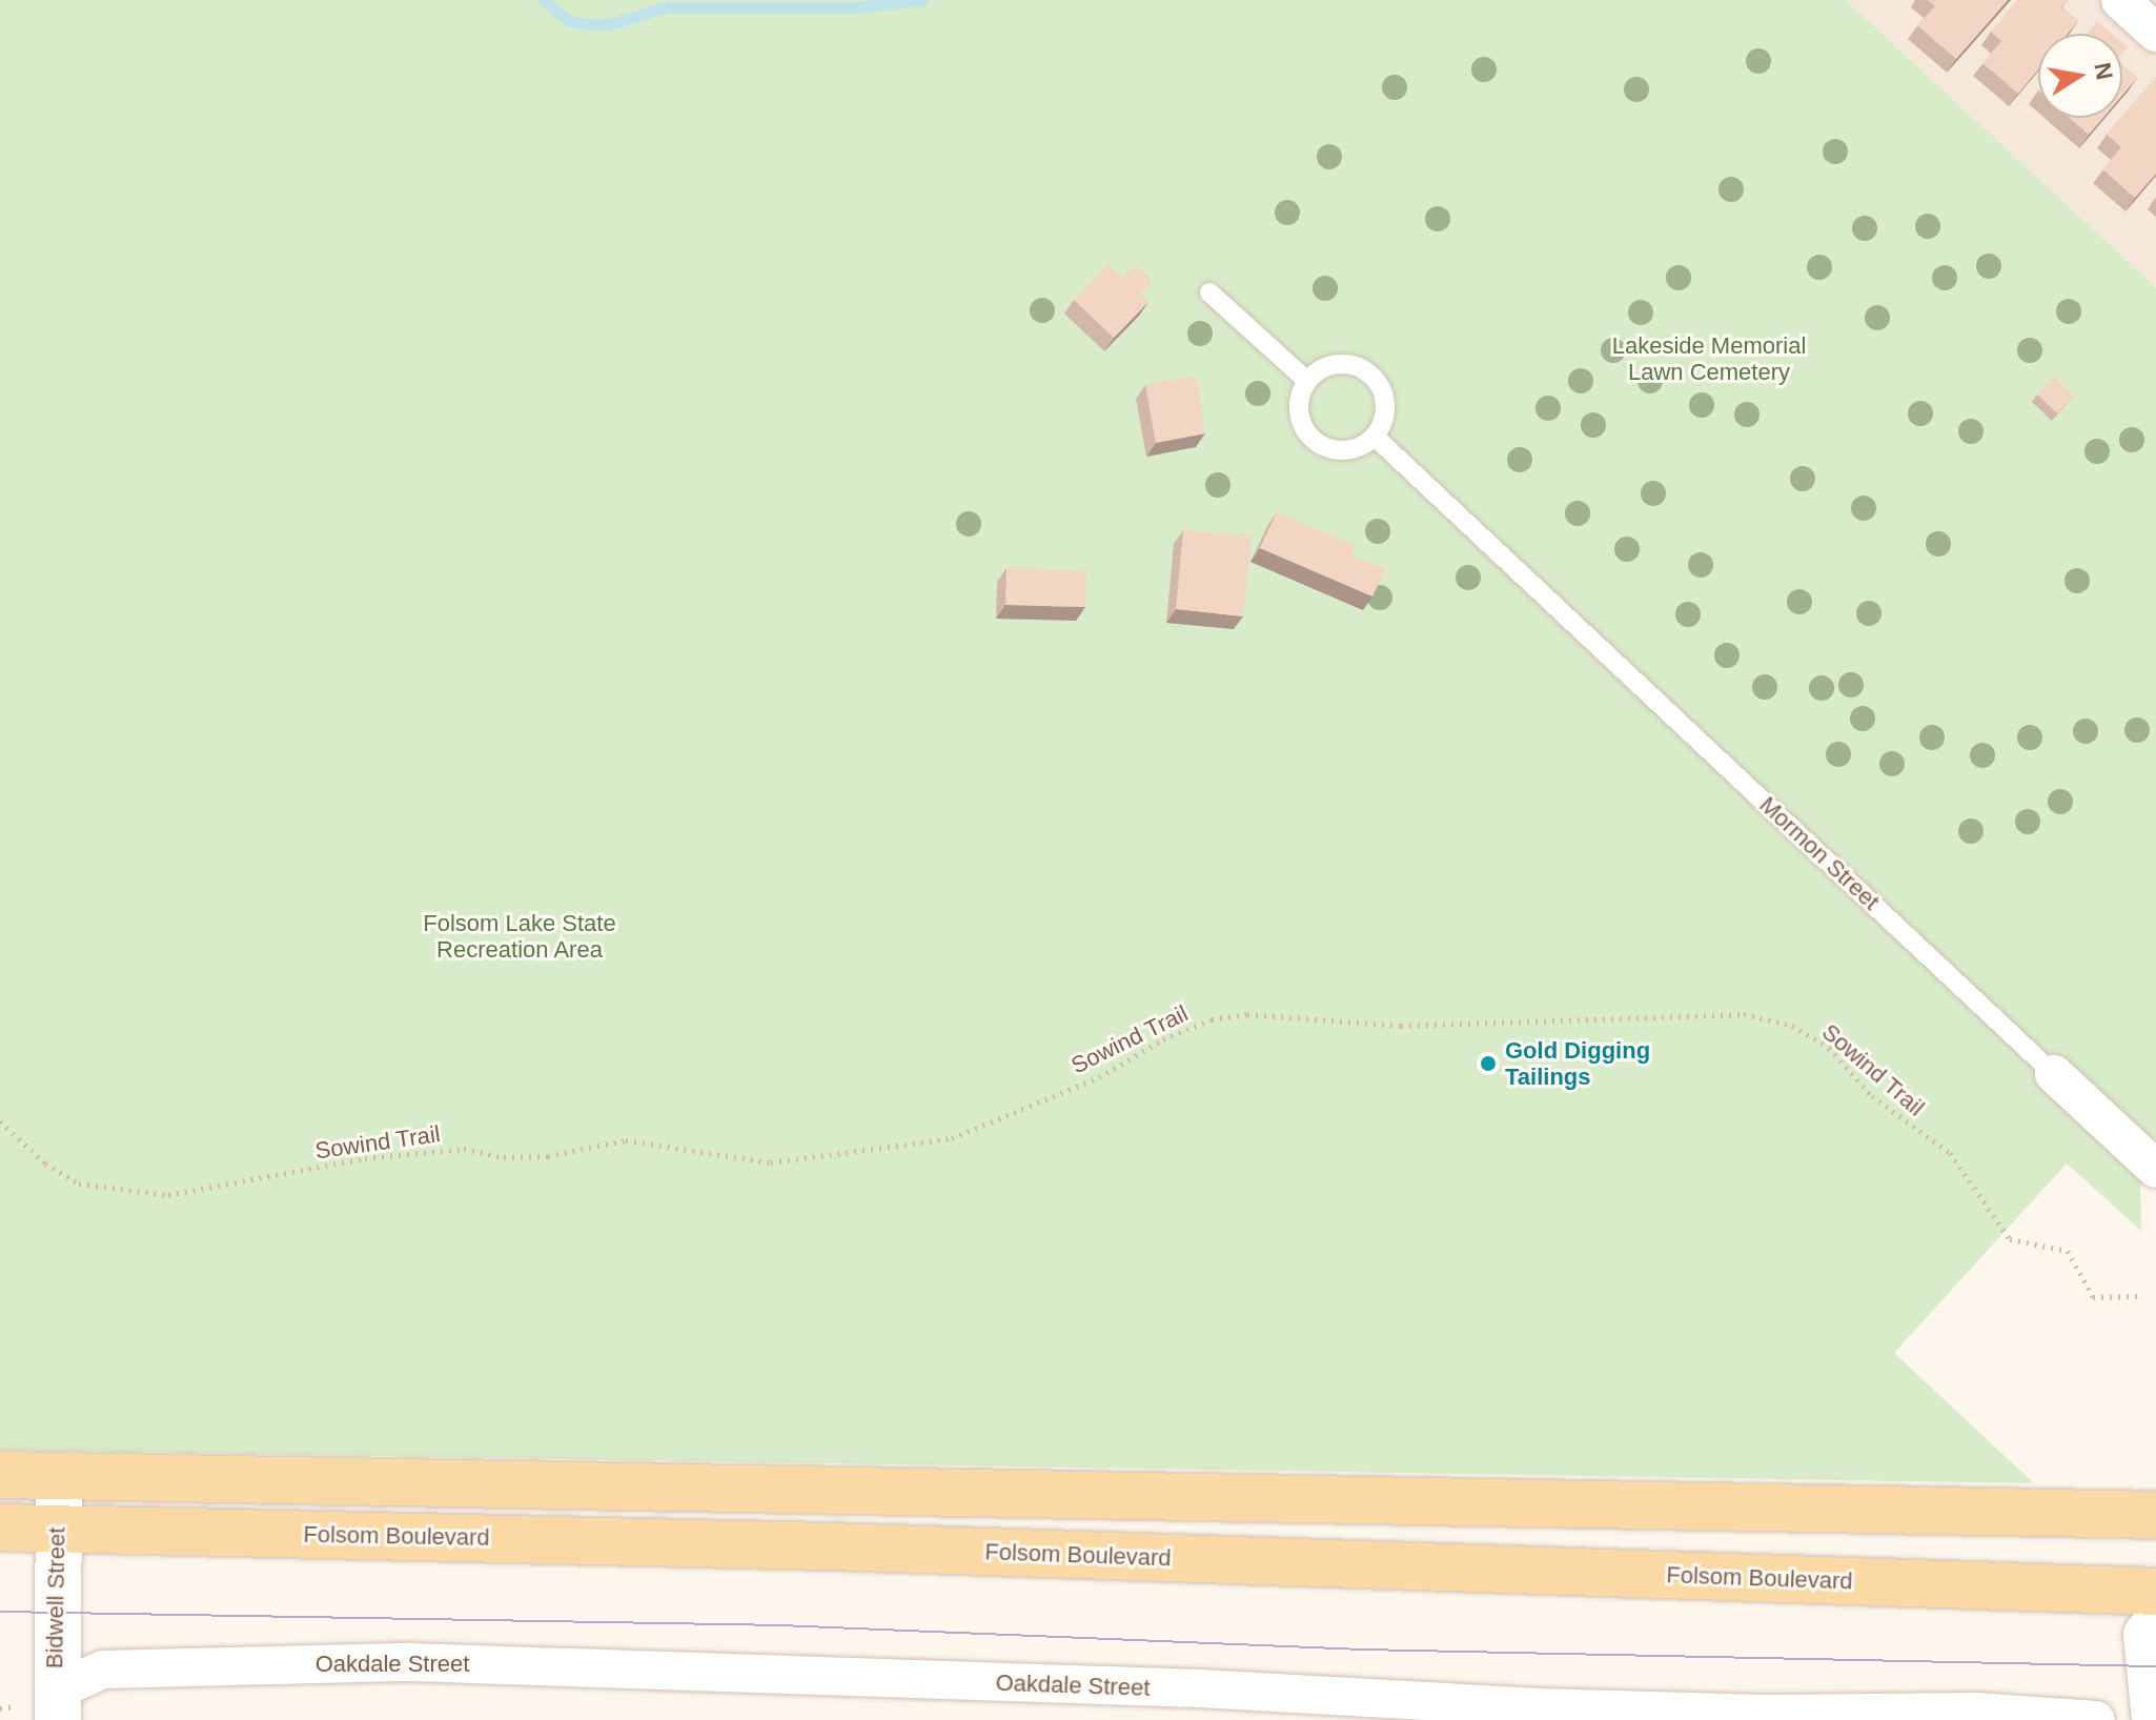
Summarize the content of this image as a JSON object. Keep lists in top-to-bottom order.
{
  "streets": {
    "main road": ["Folsom Boulevard"],
    "street": ["Mormon Street", "Bidwell Street", "Oakdale Street"],
    "path": ["Sowind Trail"]
  },
  "crossings": [
    ["Folsom Boulevard", "Bidwell Street"],
    ["Bidwell Street", "Oakdale Street"]
  ],
  "parks": ["Lakeside Memorial Lawn Cemetery", "Folsom Lake State Recreation Area"],
  "places": ["Gold Digging Tailings"],
  "north": "right"
}
